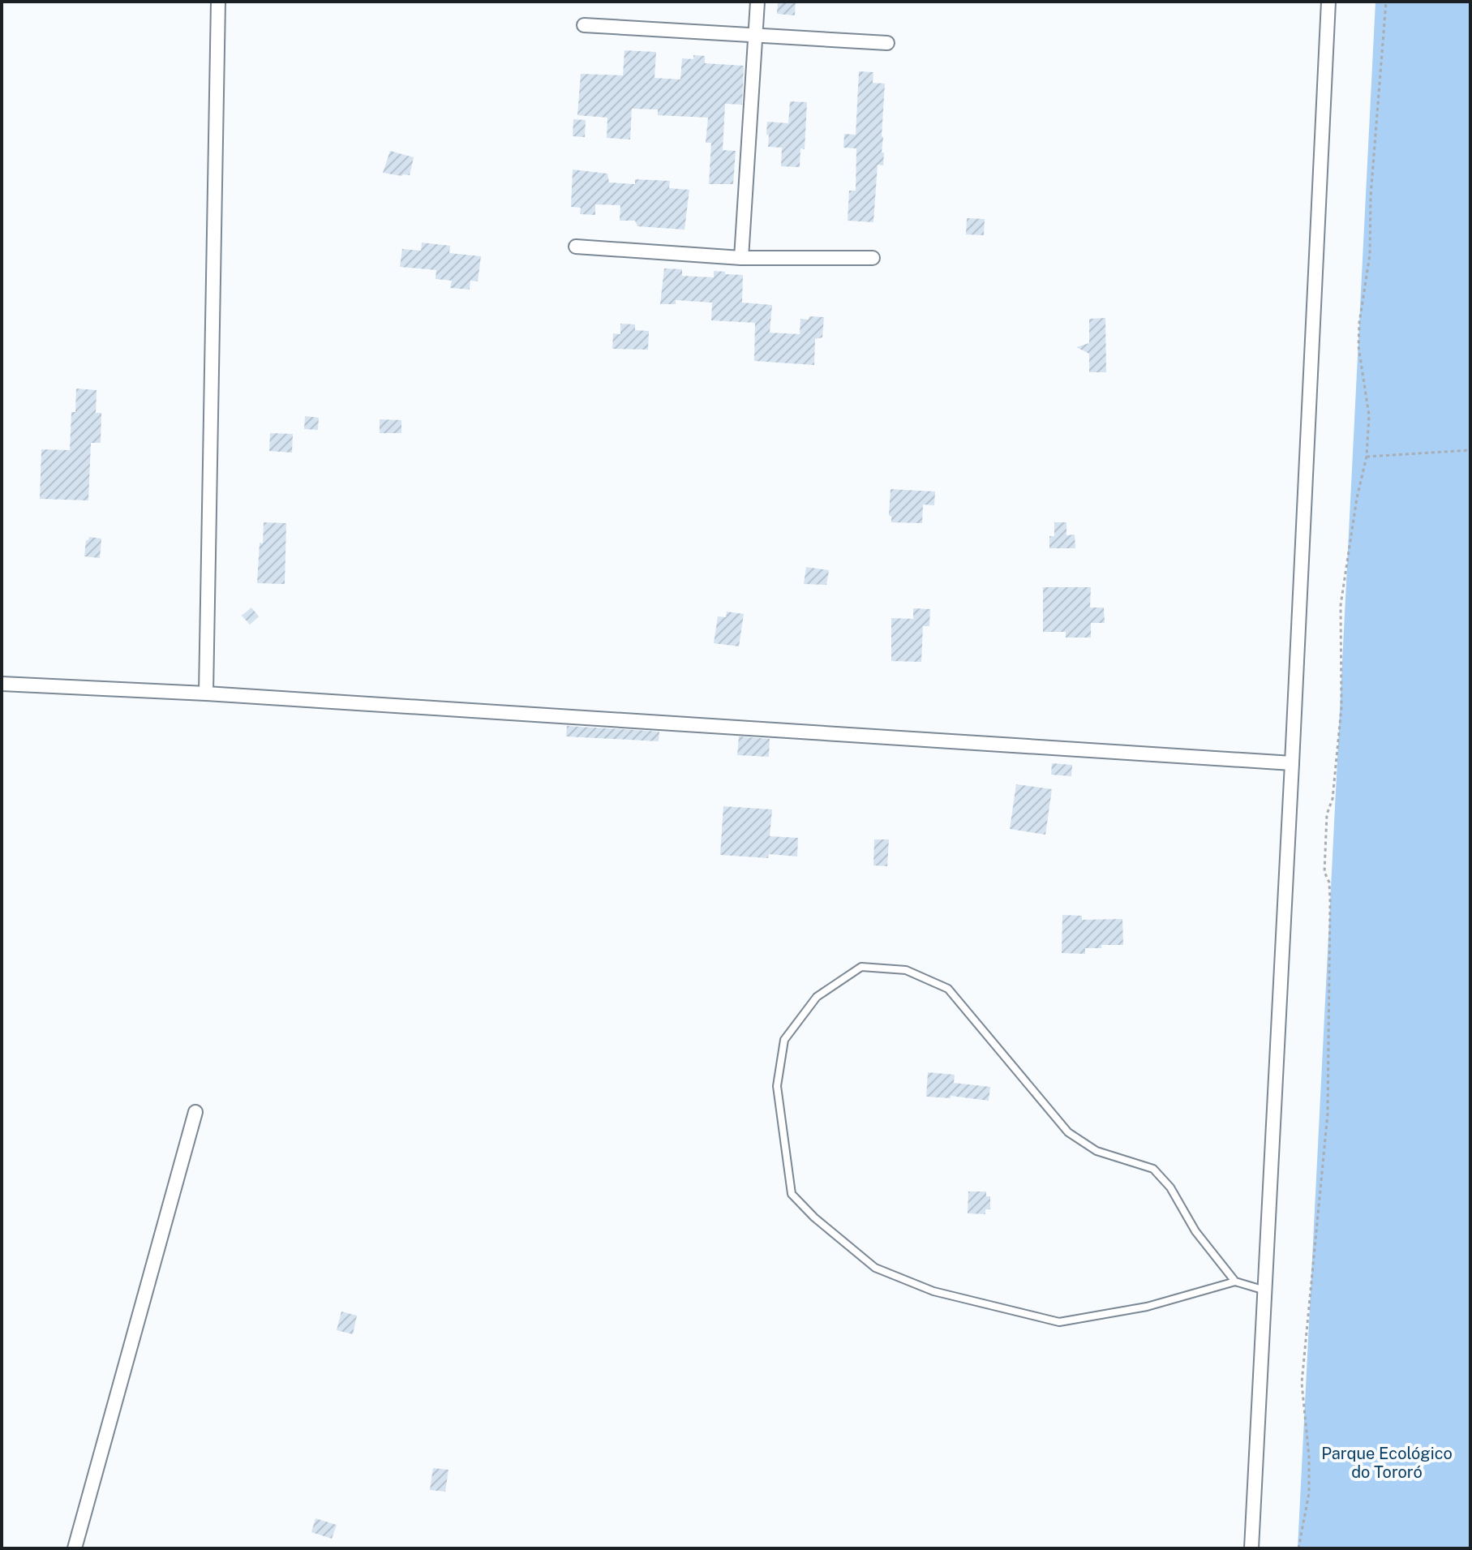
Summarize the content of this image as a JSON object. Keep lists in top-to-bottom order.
{
  "parks": ["Parque Ecológico do Tororó"]
}
